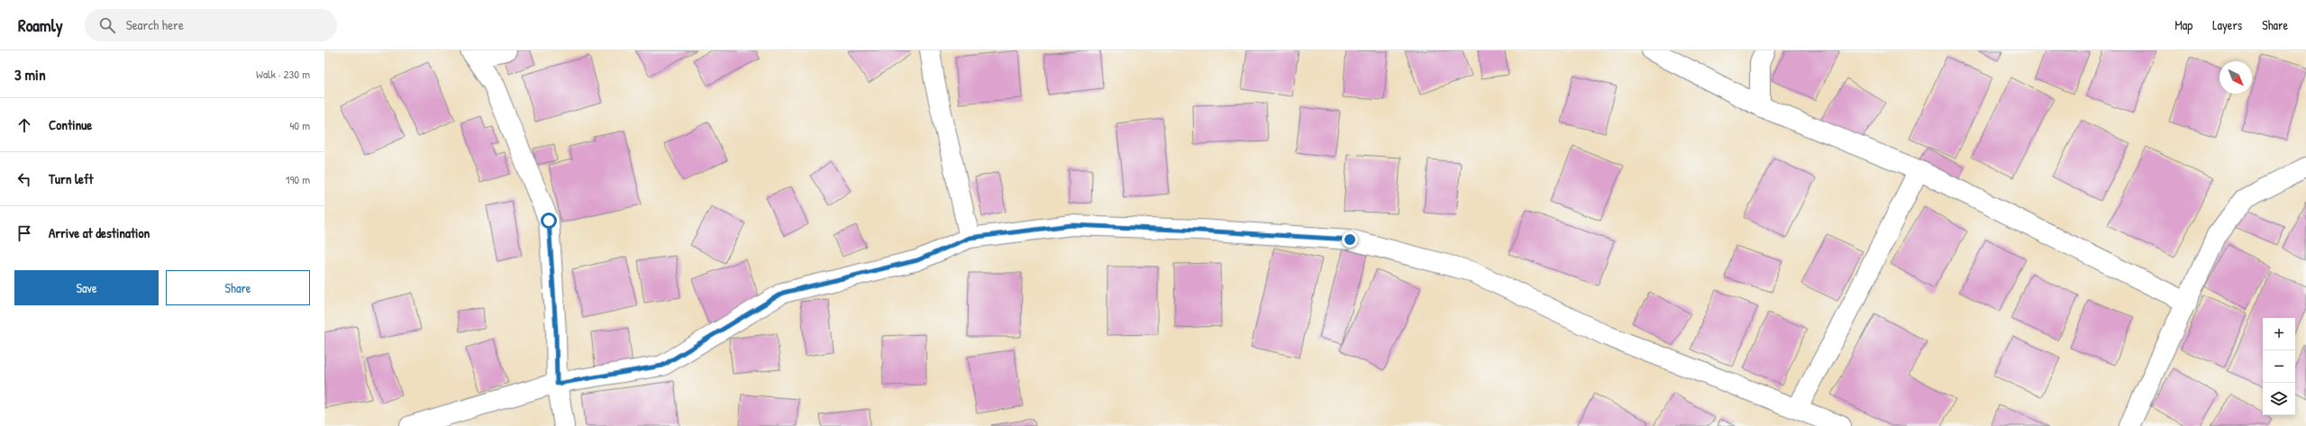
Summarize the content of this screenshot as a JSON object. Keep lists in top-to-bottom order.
{
  "north": "bottom right",
  "page": {
    "header": "Roamly",
    "search": "Search here",
    "nav": ["Map", "Layers", "Share"],
    "heading": ["3 min", "Walk · 230 m"],
    "list": [
      ["Continue", "40 m"],
      ["Turn left", "190 m"],
      "Arrive at destination"
    ],
    "buttons": ["Save", "Share"],
    "map_buttons": ["+", "−"]
  }
}
